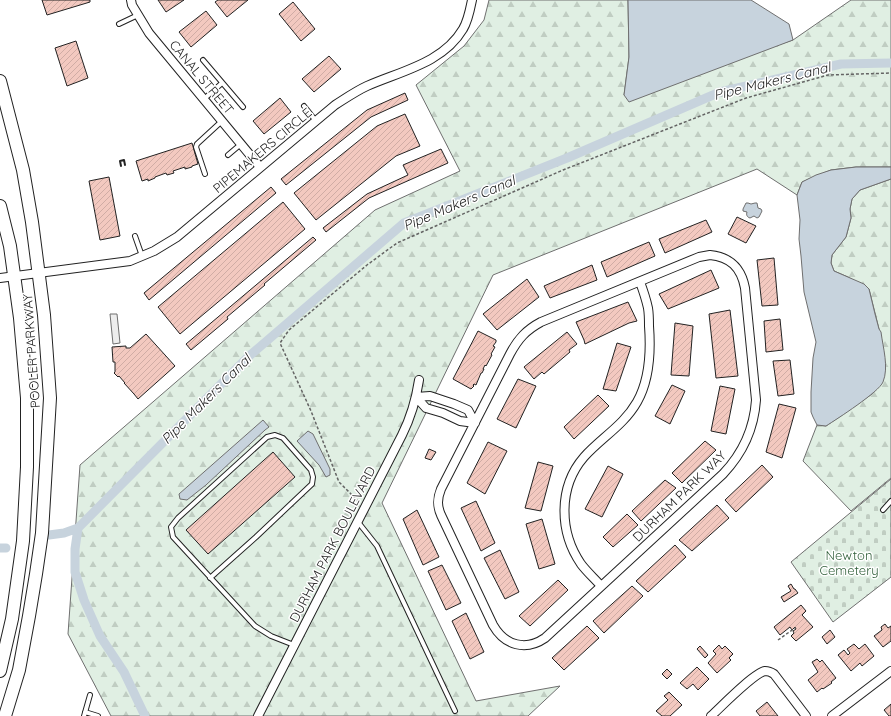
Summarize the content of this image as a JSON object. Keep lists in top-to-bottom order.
{
  "streets": {
    "main road": ["POOLER PARKWAY"],
    "street": [
      "CANAL STREET",
      "PIPEMAKERS CIRCLE",
      "DURHAM PARK WAY",
      "DURHAM PARK BOULEVARD"
    ]
  },
  "crossings": [
    ["CANAL STREET", "PIPEMAKERS CIRCLE"],
    ["PIPEMAKERS CIRCLE", "POOLER PARKWAY"]
  ],
  "water": ["Pipe Makers Canal"],
  "parks": ["Newton Cemetery"]
}
